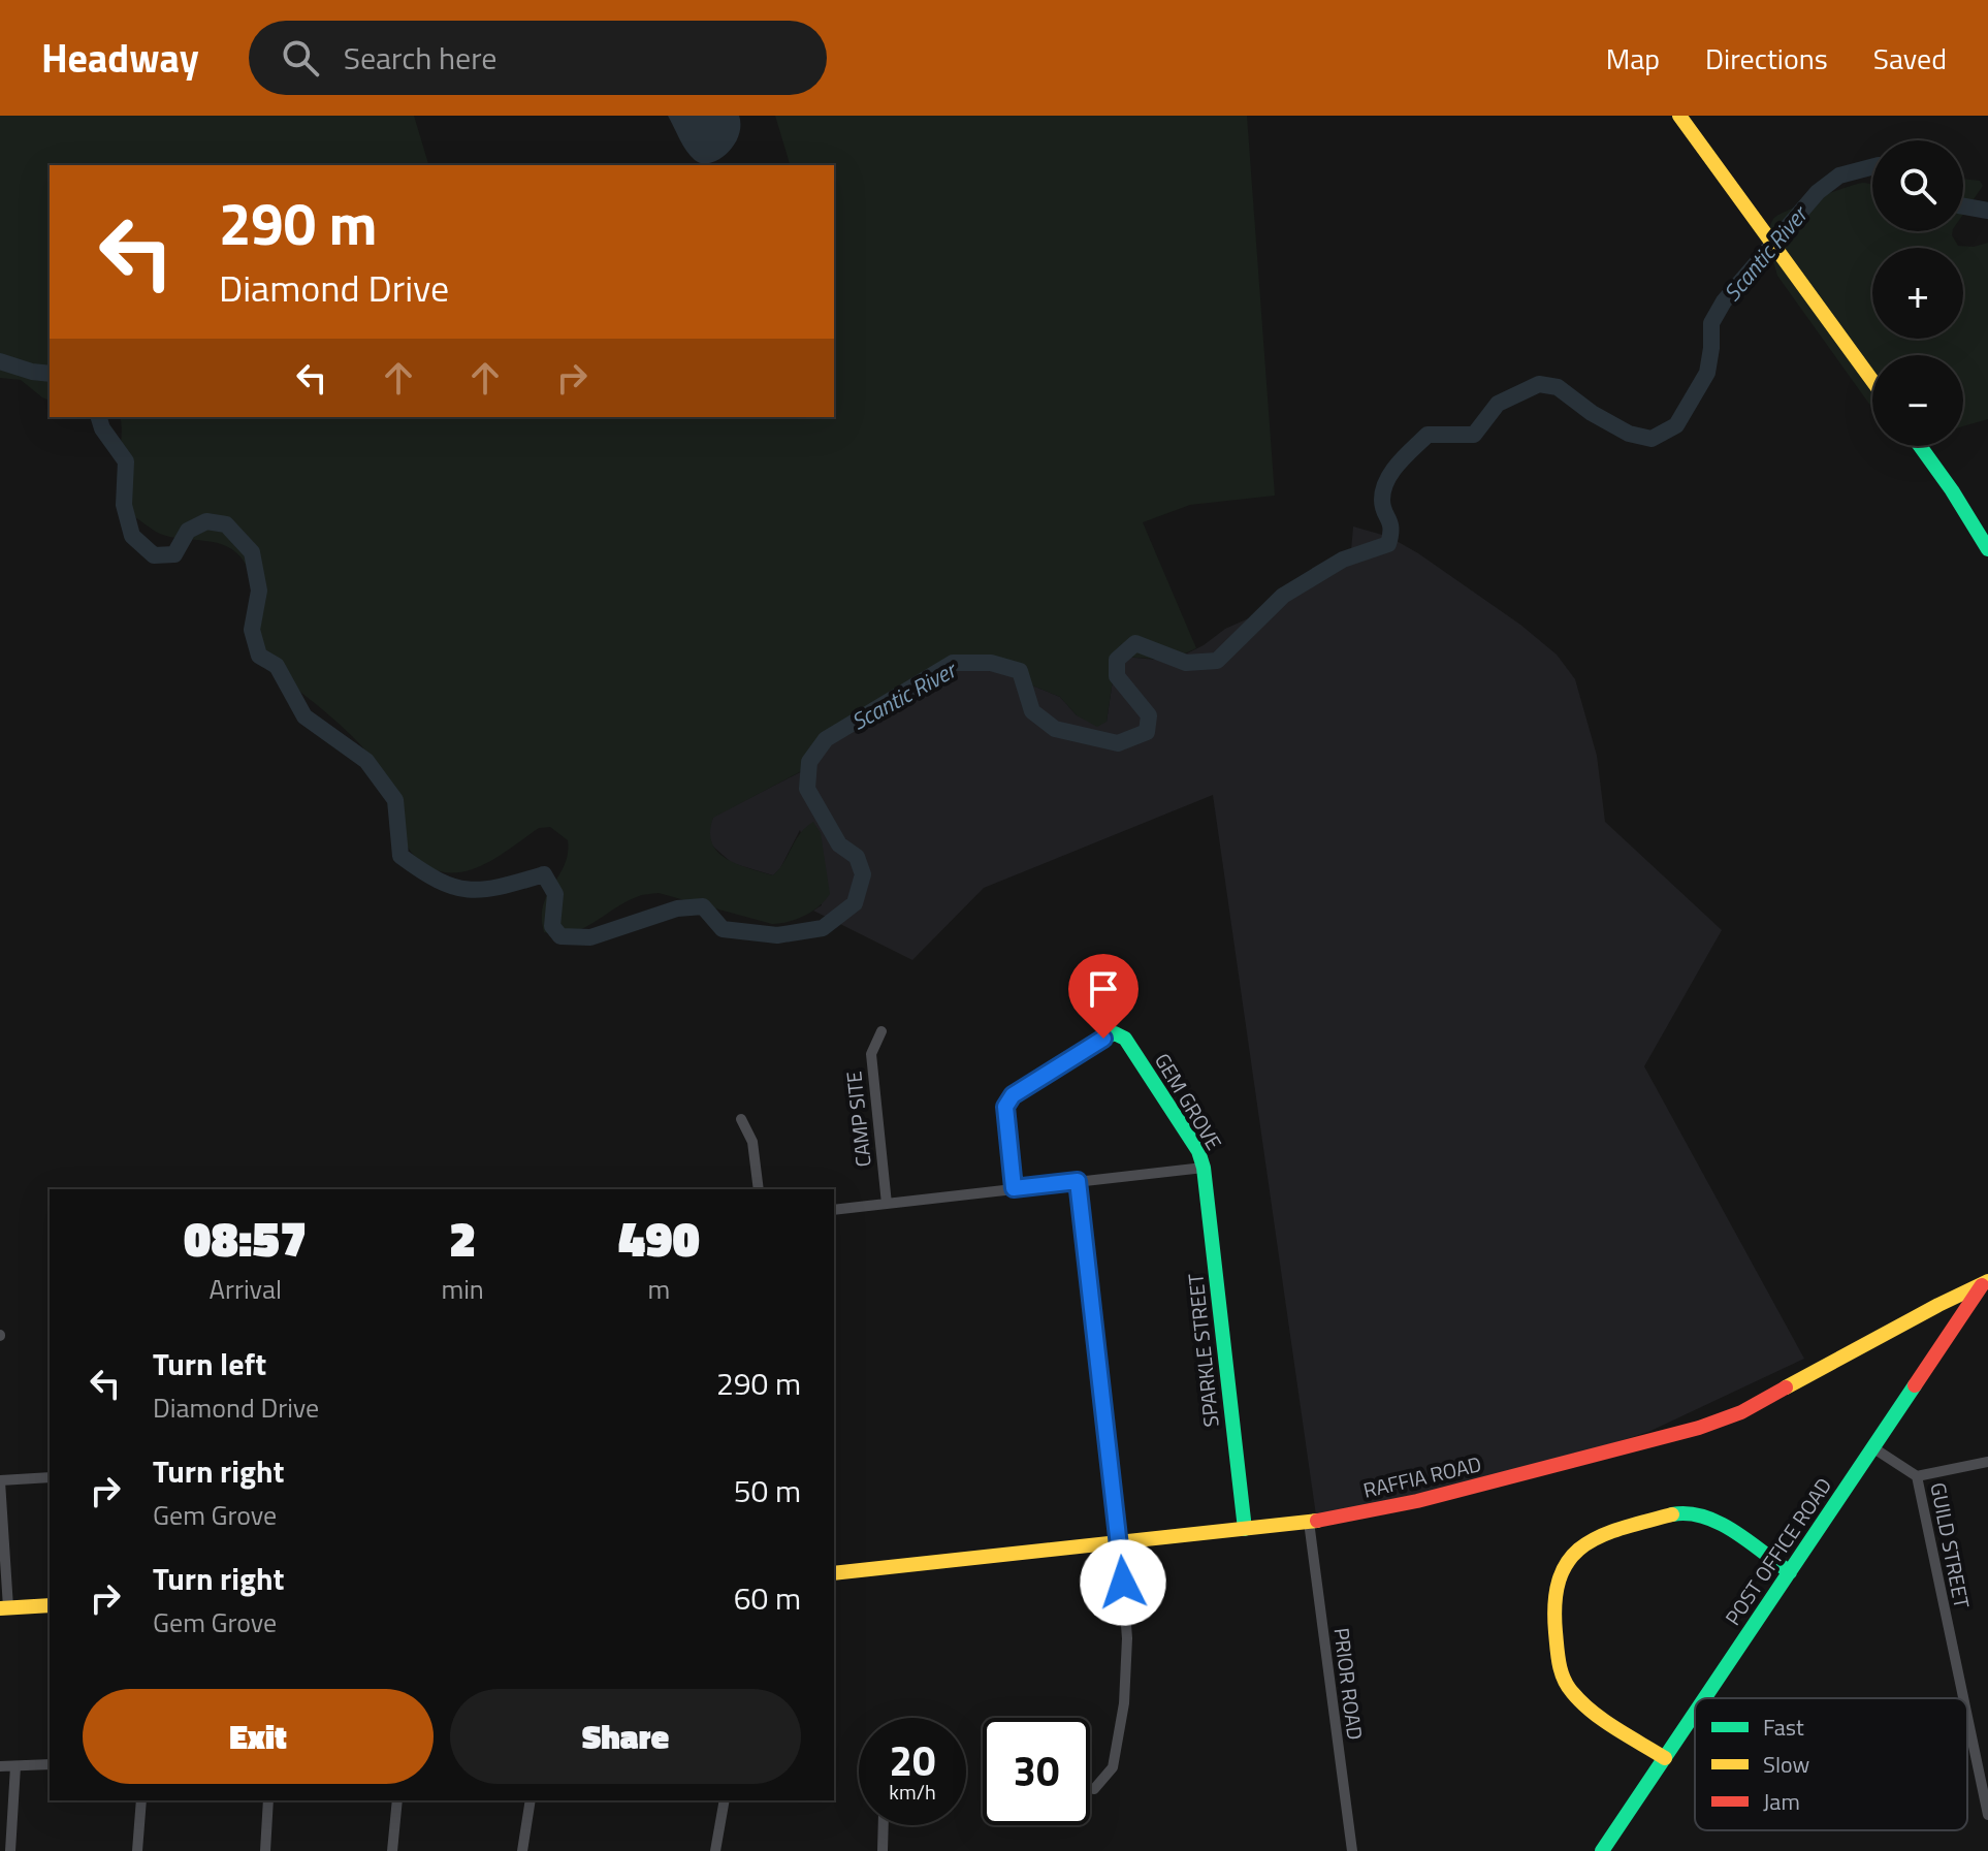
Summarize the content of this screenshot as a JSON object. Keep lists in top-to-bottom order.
{
  "streets": {
    "street": [
      "GEM GROVE",
      "CAMP SITE",
      "SPARKLE STREET",
      "RAFFIA ROAD",
      "GUILD STREET",
      "POST OFFICE ROAD",
      "PRIOR ROAD"
    ]
  },
  "crossings": [
    ["GEM GROVE", "SPARKLE STREET"],
    ["SPARKLE STREET", "RAFFIA ROAD"],
    ["RAFFIA ROAD", "POST OFFICE ROAD"],
    ["RAFFIA ROAD", "PRIOR ROAD"]
  ],
  "water": ["Scantic River"],
  "legend": ["Fast", "Slow", "Jam"],
  "page": {
    "header": "Headway",
    "search": "Search here",
    "nav": ["Map", "Directions", "Saved"],
    "map_buttons": ["+", "−"],
    "turn": ["290 m", "Diamond Drive"],
    "eta": [
      "08:57",
      "Arrival",
      "2",
      "min",
      "490",
      "m"
    ],
    "list": [
      {
        "name": "Turn left",
        "note": "Diamond Drive",
        "value": "290 m"
      },
      {
        "name": "Turn right",
        "note": "Gem Grove",
        "value": "50 m"
      },
      {
        "name": "Turn right",
        "note": "Gem Grove",
        "value": "60 m"
      }
    ],
    "buttons": ["Exit", "Share"],
    "speed": "20 km/h",
    "limit": "30"
  }
}
